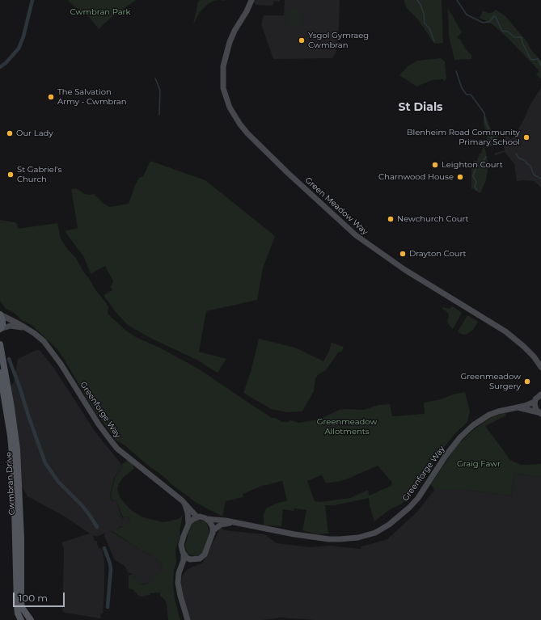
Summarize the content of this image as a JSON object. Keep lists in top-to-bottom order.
{
  "streets": {
    "main road": ["Cwmbran Drive"],
    "street": ["Green Meadow Way", "Greenforge Way"]
  },
  "districts": ["St Dials"],
  "parks": ["Cwmbran Park", "Greenmeadow Allotments", "Graig Fawr"],
  "places": [
    "Ysgol Gymraeg Cwmbran",
    "The Salvation Army - Cwmbran",
    "Our Lady",
    "Blenheim Road Community Primary School",
    "Leighton Court",
    "St Gabriel's Church",
    "Charnwood House",
    "Newchurch Court",
    "Drayton Court",
    "Greenmeadow Surgery"
  ],
  "scale_bar": "100 m"
}
